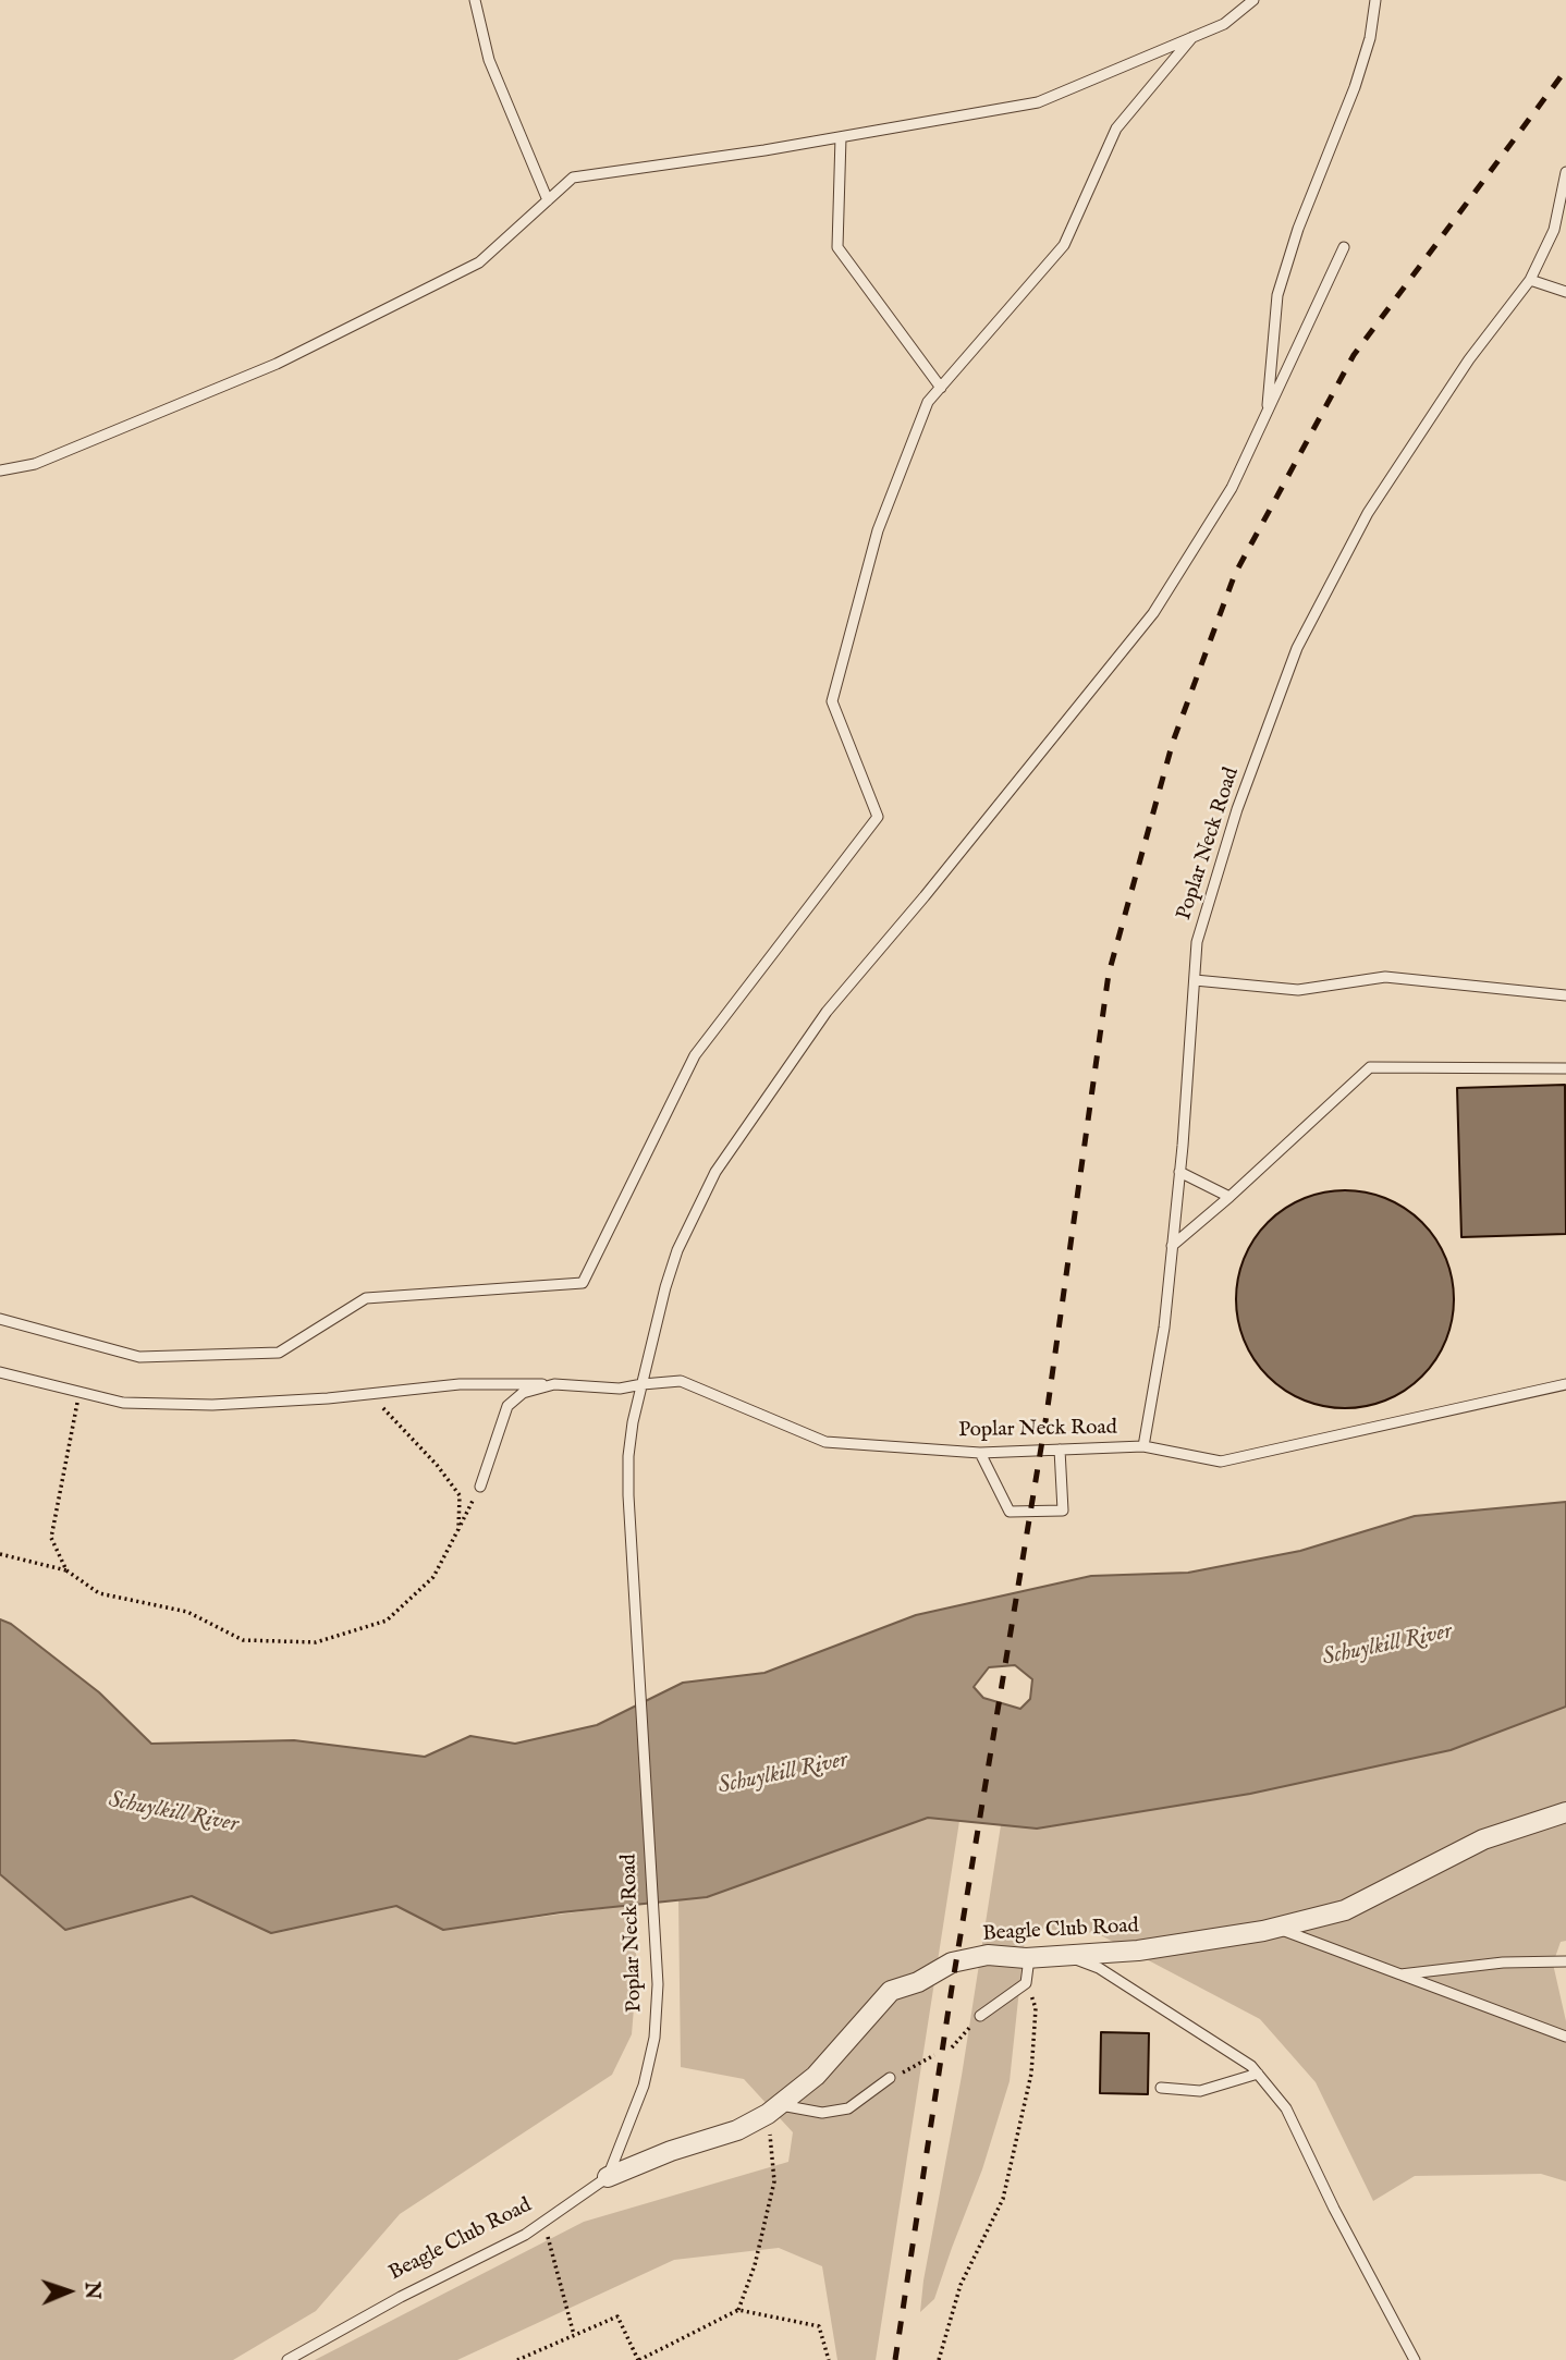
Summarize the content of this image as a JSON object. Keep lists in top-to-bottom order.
{
  "streets": {
    "street": ["Beagle Club Road"],
    "lane": ["Poplar Neck Road"]
  },
  "crossings": [
    ["Poplar Neck Road", "Beagle Club Road"]
  ],
  "water": ["Schuylkill River"],
  "north": "right"
}
